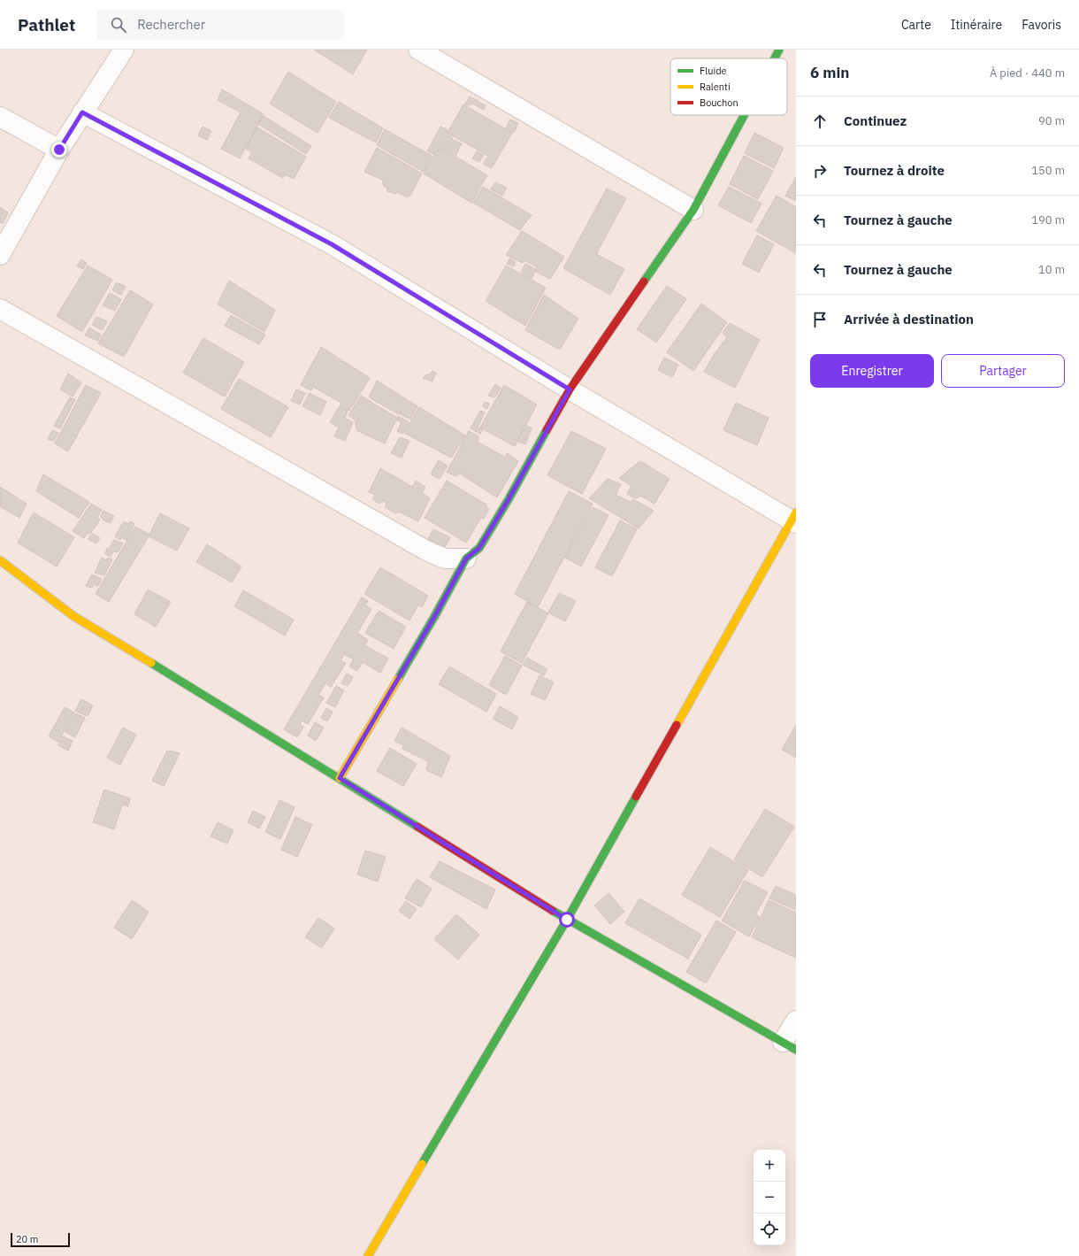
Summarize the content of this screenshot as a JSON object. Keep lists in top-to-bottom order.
{
  "legend": ["Fluide", "Ralenti", "Bouchon"],
  "scale_bar": "20 m",
  "page": {
    "header": "Pathlet",
    "search": "Rechercher",
    "nav": ["Carte", "Itinéraire", "Favoris"],
    "heading": ["6 min", "À pied · 440 m"],
    "list": [
      ["Continuez", "90 m"],
      ["Tournez à droite", "150 m"],
      ["Tournez à gauche", "190 m"],
      ["Tournez à gauche", "10 m"],
      "Arrivée à destination"
    ],
    "buttons": ["Enregistrer", "Partager"],
    "map_buttons": ["+", "−"],
    "scale": "20 m"
  }
}
